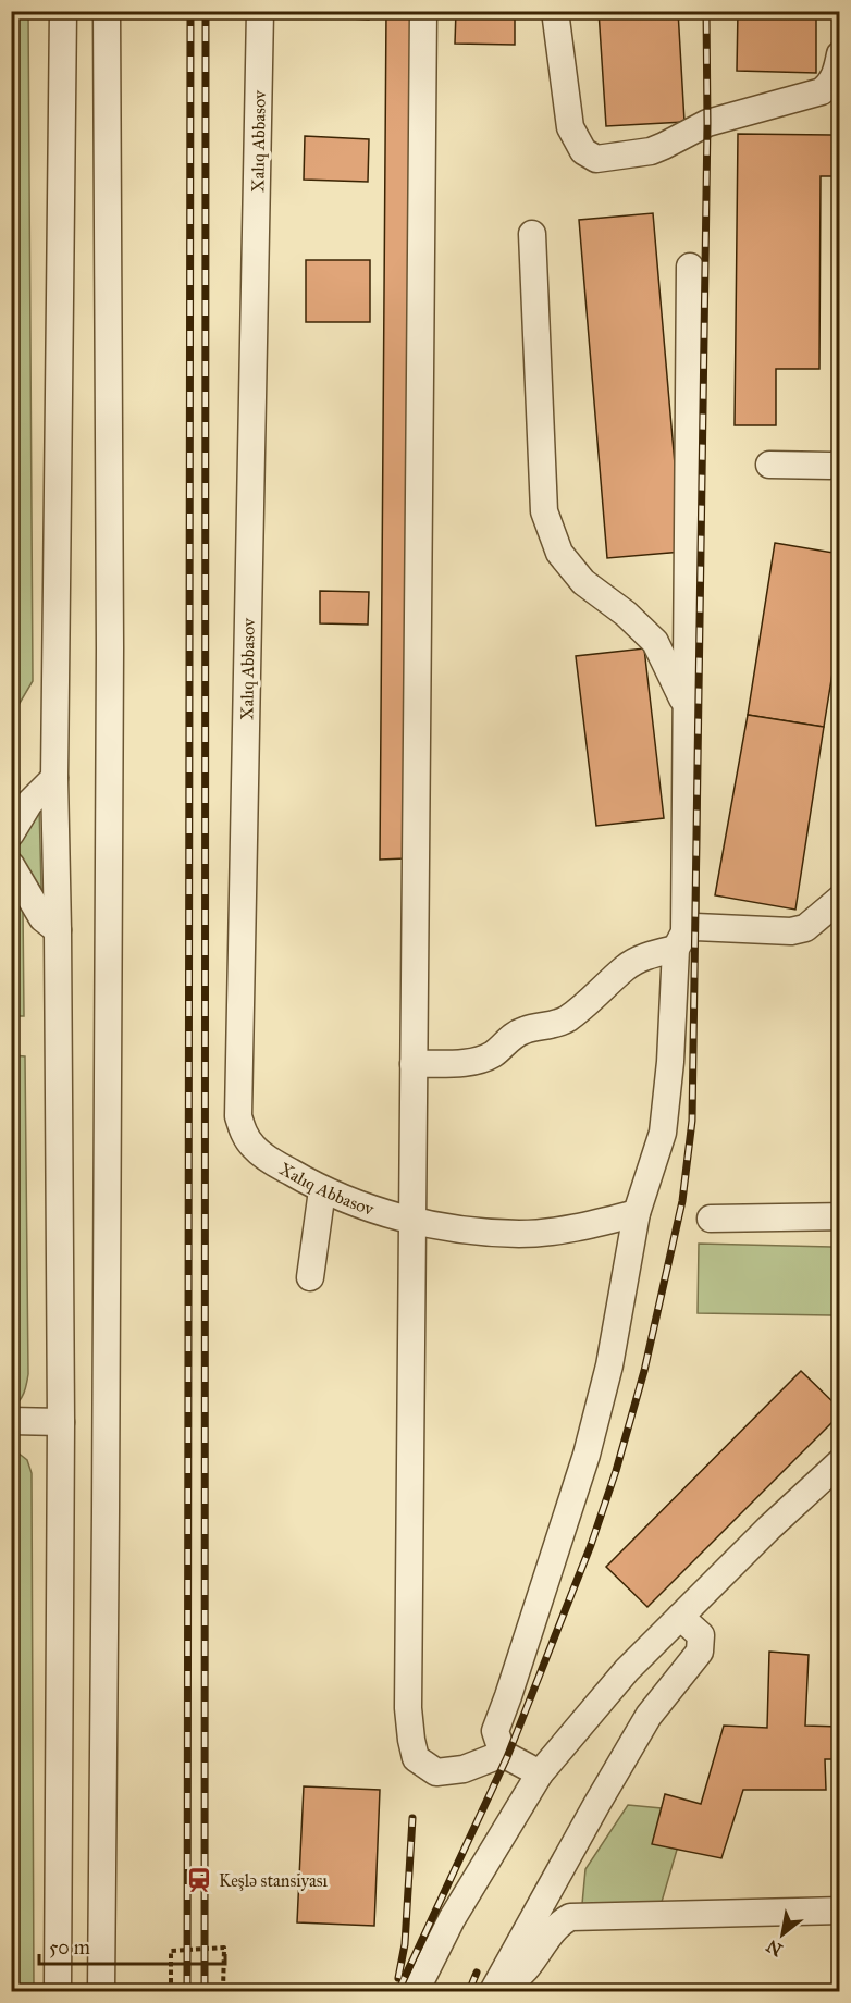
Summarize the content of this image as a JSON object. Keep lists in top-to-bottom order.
{
  "streets": {
    "street": ["Xalıq Abbasov"]
  },
  "places": {
    "station": ["Keşlə stansiyası"]
  },
  "scale_bar": "50 m",
  "north": "bottom left"
}
